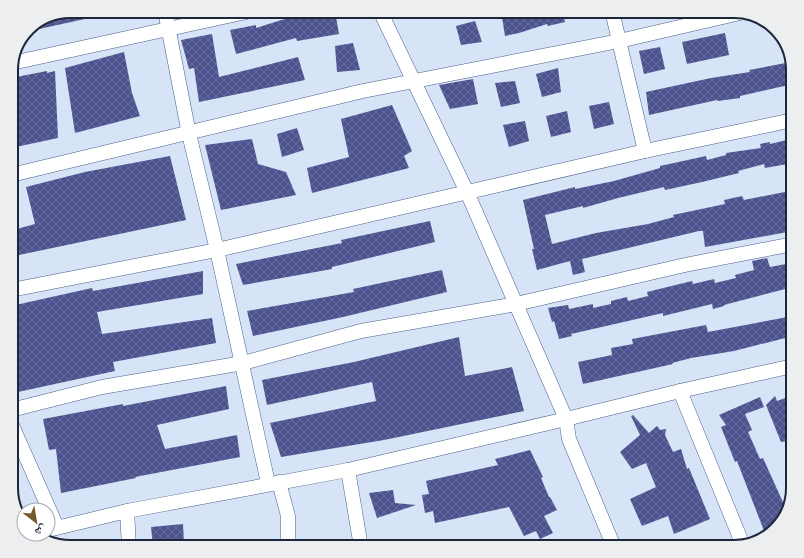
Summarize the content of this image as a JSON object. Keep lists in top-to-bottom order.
{
  "north": "bottom right"
}
